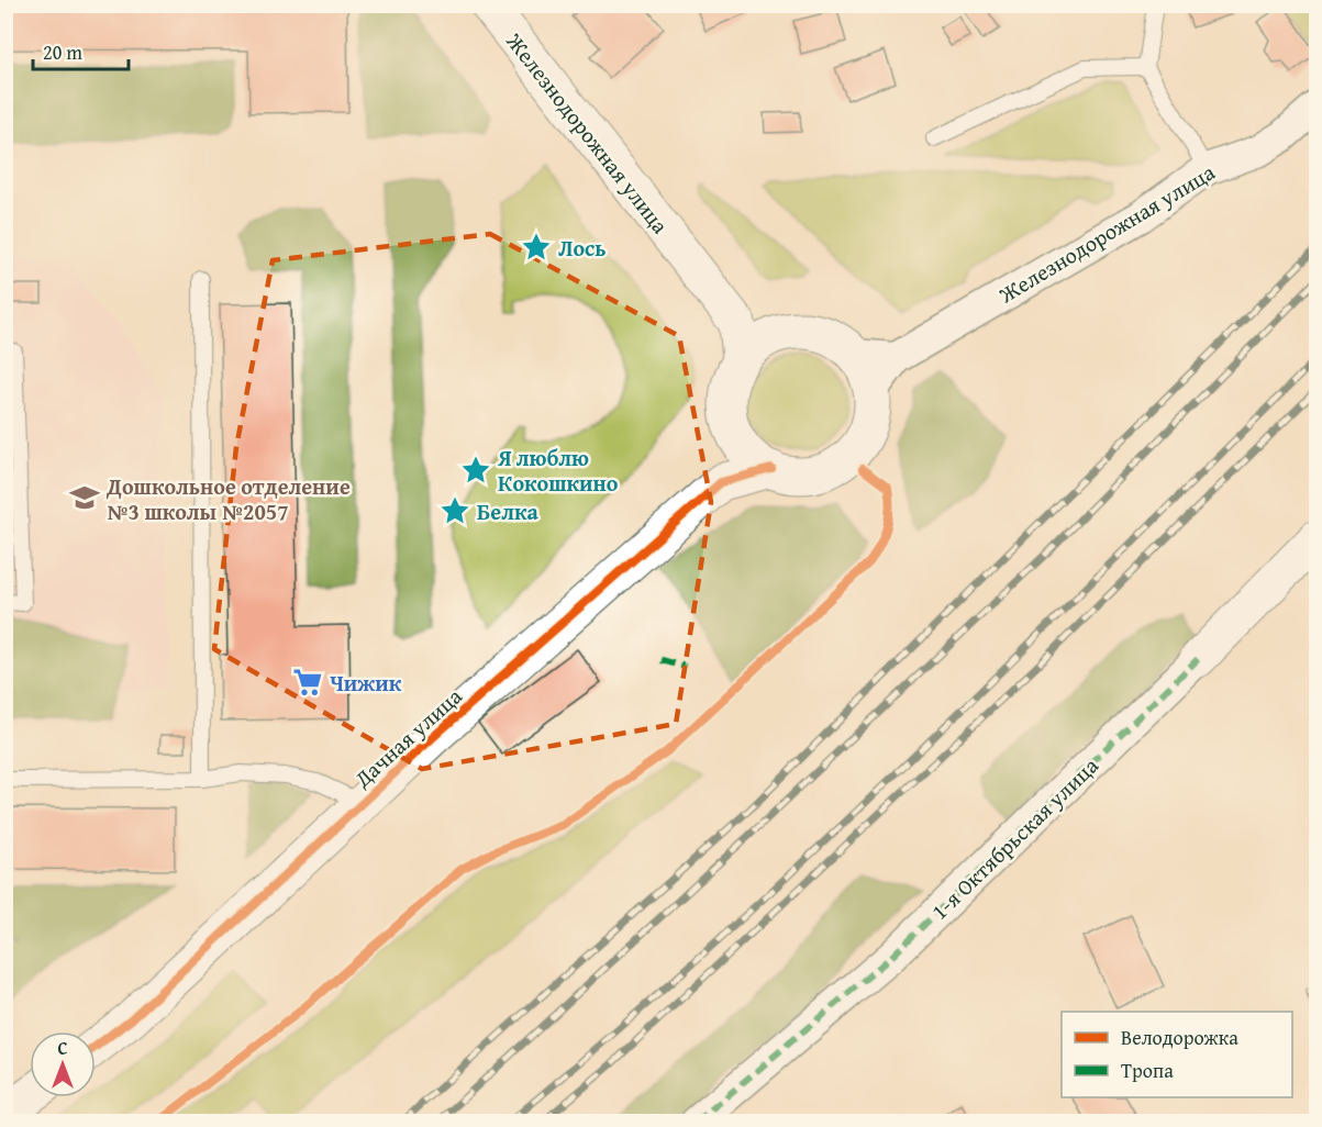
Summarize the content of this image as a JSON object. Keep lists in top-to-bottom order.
{
  "streets": {
    "street": ["Железнодорожная улица", "Дачная улица", "1-я Октябрьская улица"]
  },
  "crossings": [
    ["Железнодорожная улица", "Дачная улица"]
  ],
  "places": {
    "place": ["Лось", "Я люблю Кокошкино", "Белка"],
    "school or university": ["Дошкольное отделение №3 школы №2057"],
    "supermarket": ["Чижик"]
  },
  "legend": ["Велодорожка", "Тропа"],
  "scale_bar": "20 m",
  "north": "top"
}
